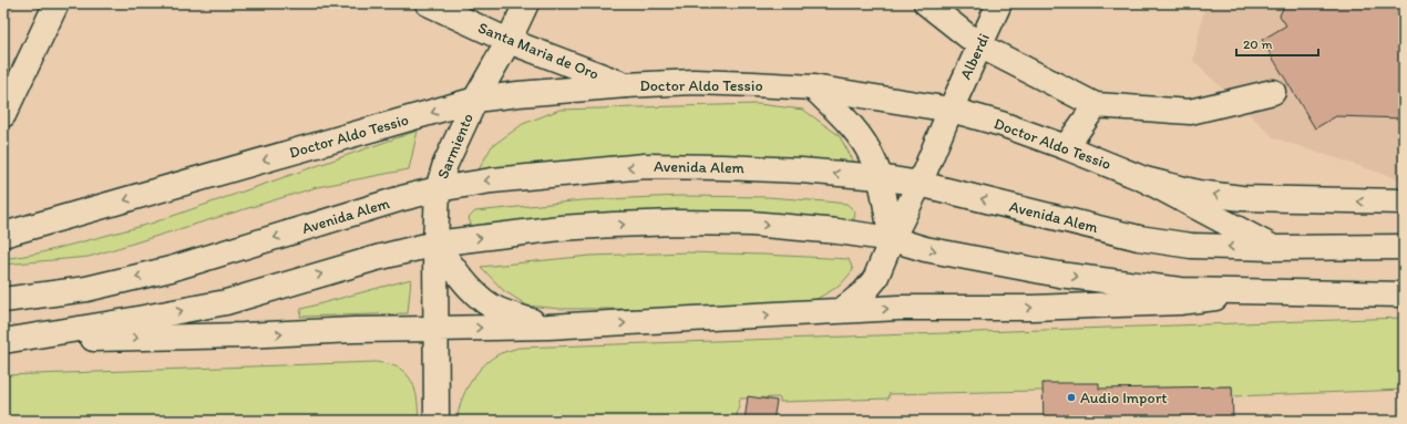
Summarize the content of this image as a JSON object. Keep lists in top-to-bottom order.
{
  "streets": {
    "main road": [
      "Santa Maria de Oro",
      "Alberdi",
      "Doctor Aldo Tessio",
      "Sarmiento",
      "Avenida Alem"
    ]
  },
  "crossings": [
    ["Santa Maria de Oro", "Doctor Aldo Tessio"],
    ["Santa Maria de Oro", "Sarmiento"],
    ["Alberdi", "Doctor Aldo Tessio"],
    ["Alberdi", "Avenida Alem"],
    ["Doctor Aldo Tessio", "Sarmiento"],
    ["Sarmiento", "Avenida Alem"]
  ],
  "places": ["Audio Import"],
  "scale_bar": "20 m"
}
